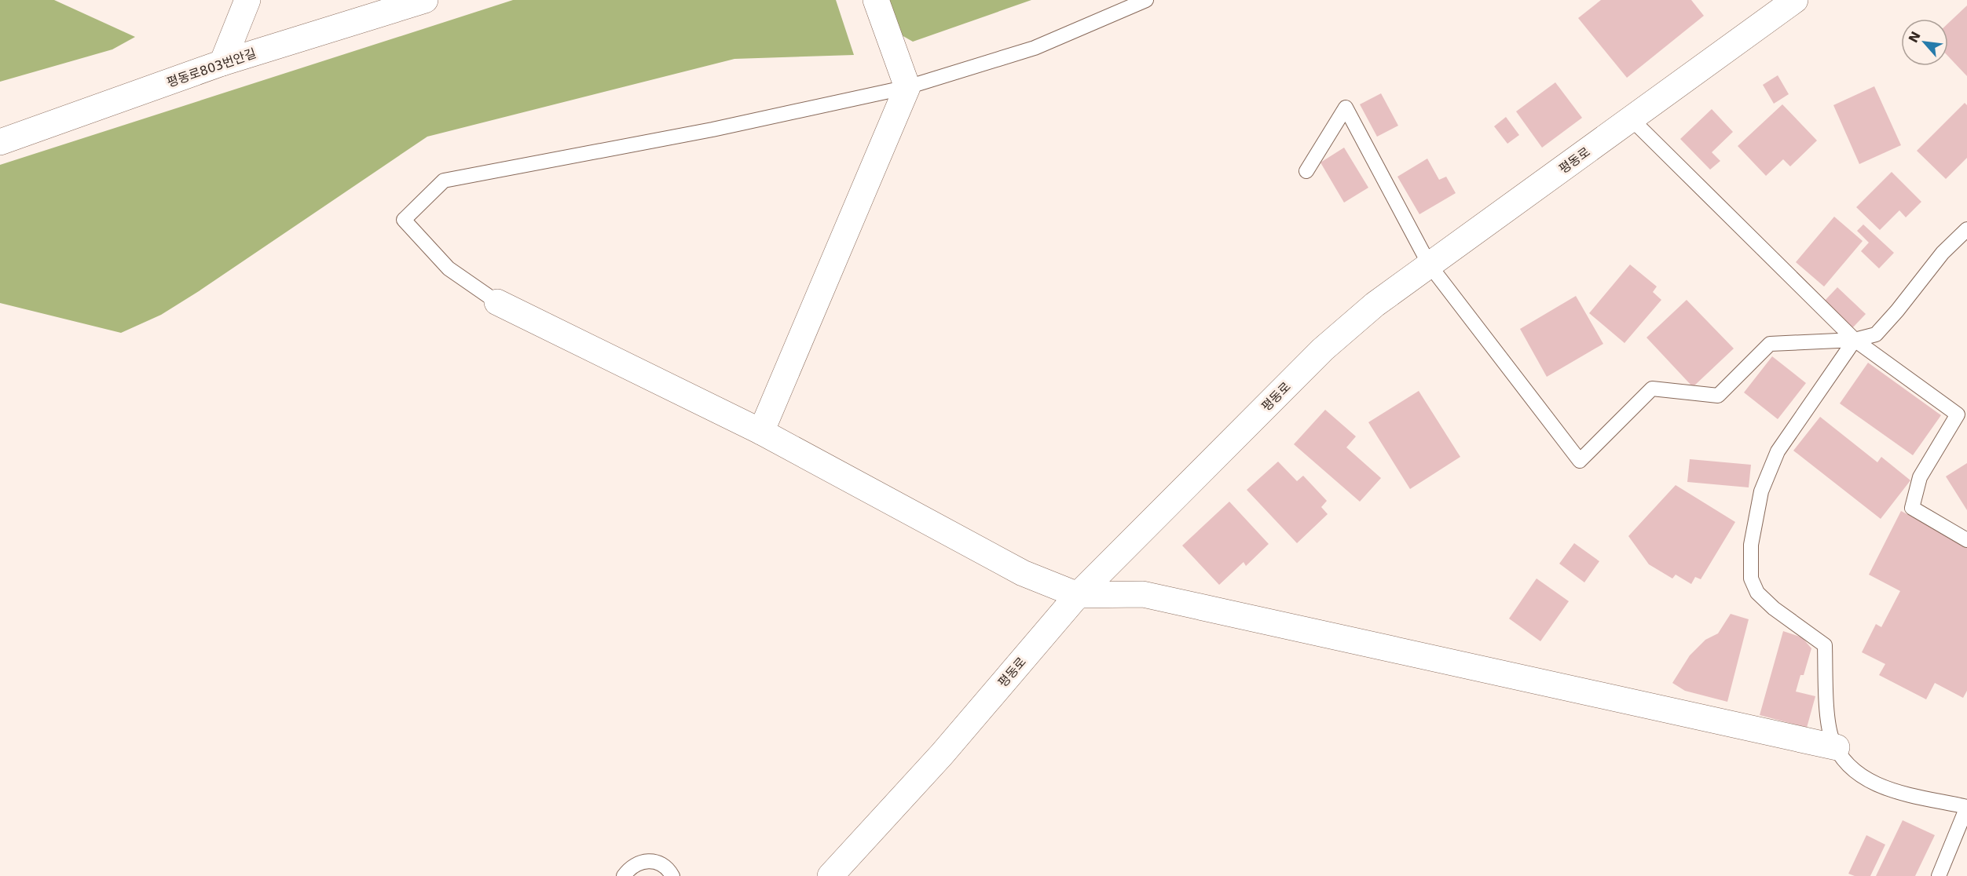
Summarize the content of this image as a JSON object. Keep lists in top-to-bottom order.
{
  "streets": {
    "street": ["평동로803번안길", "평동로"]
  },
  "north": "top left"
}
